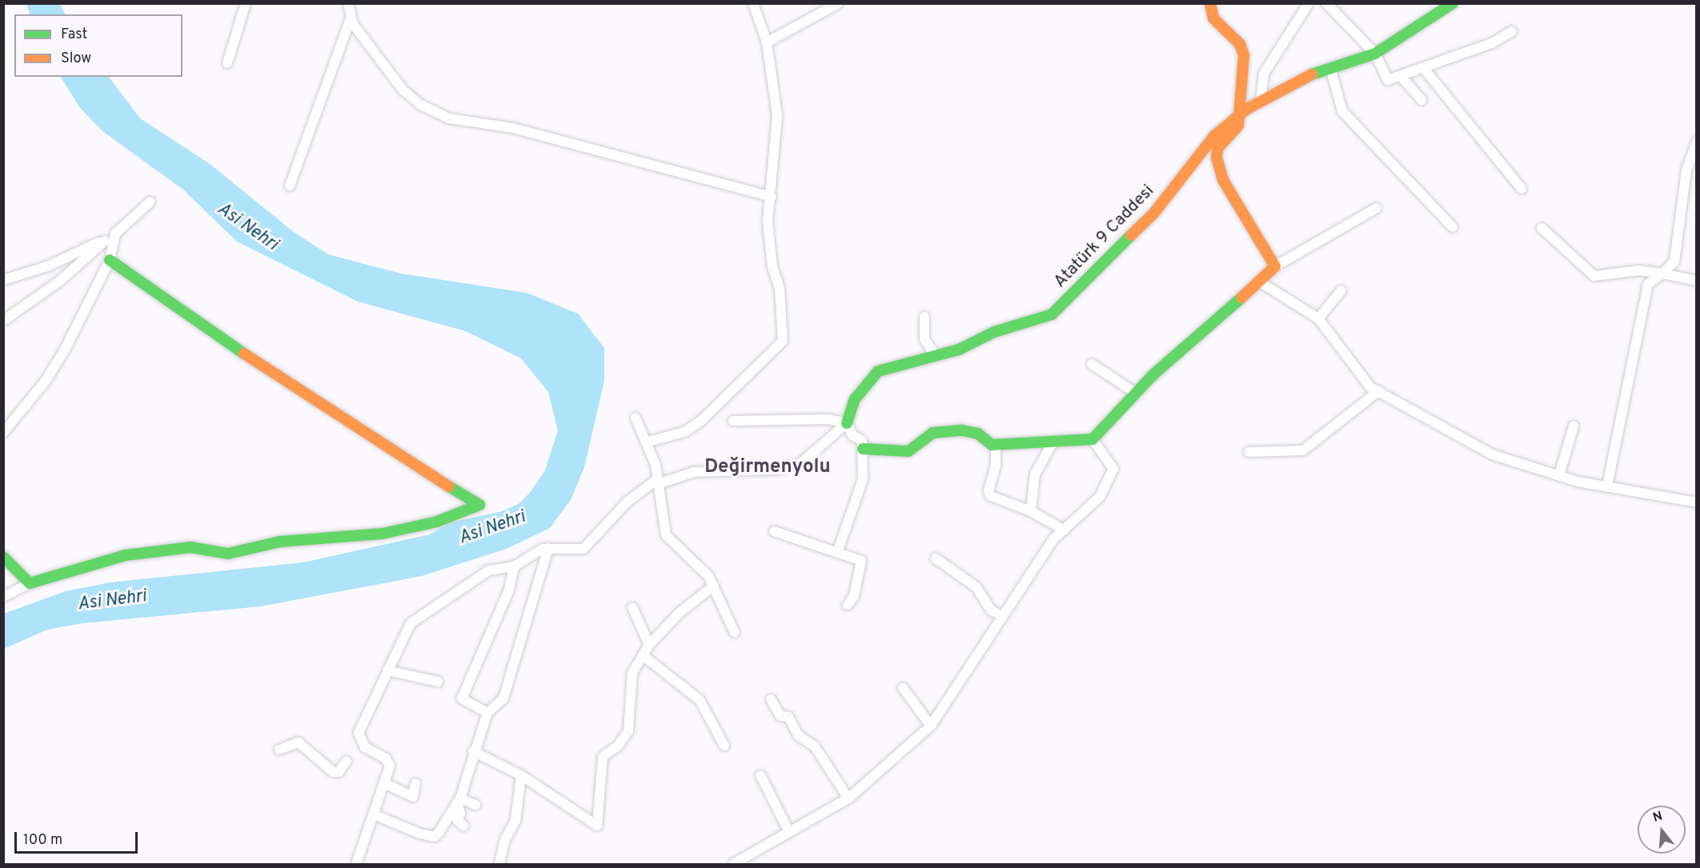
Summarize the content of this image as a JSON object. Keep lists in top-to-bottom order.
{
  "streets": {
    "street": ["Atatürk 9 Caddesi"]
  },
  "districts": ["Değirmenyolu"],
  "water": ["Asi Nehri"],
  "legend": ["Fast", "Slow"],
  "scale_bar": "100 m",
  "north": "top"
}
